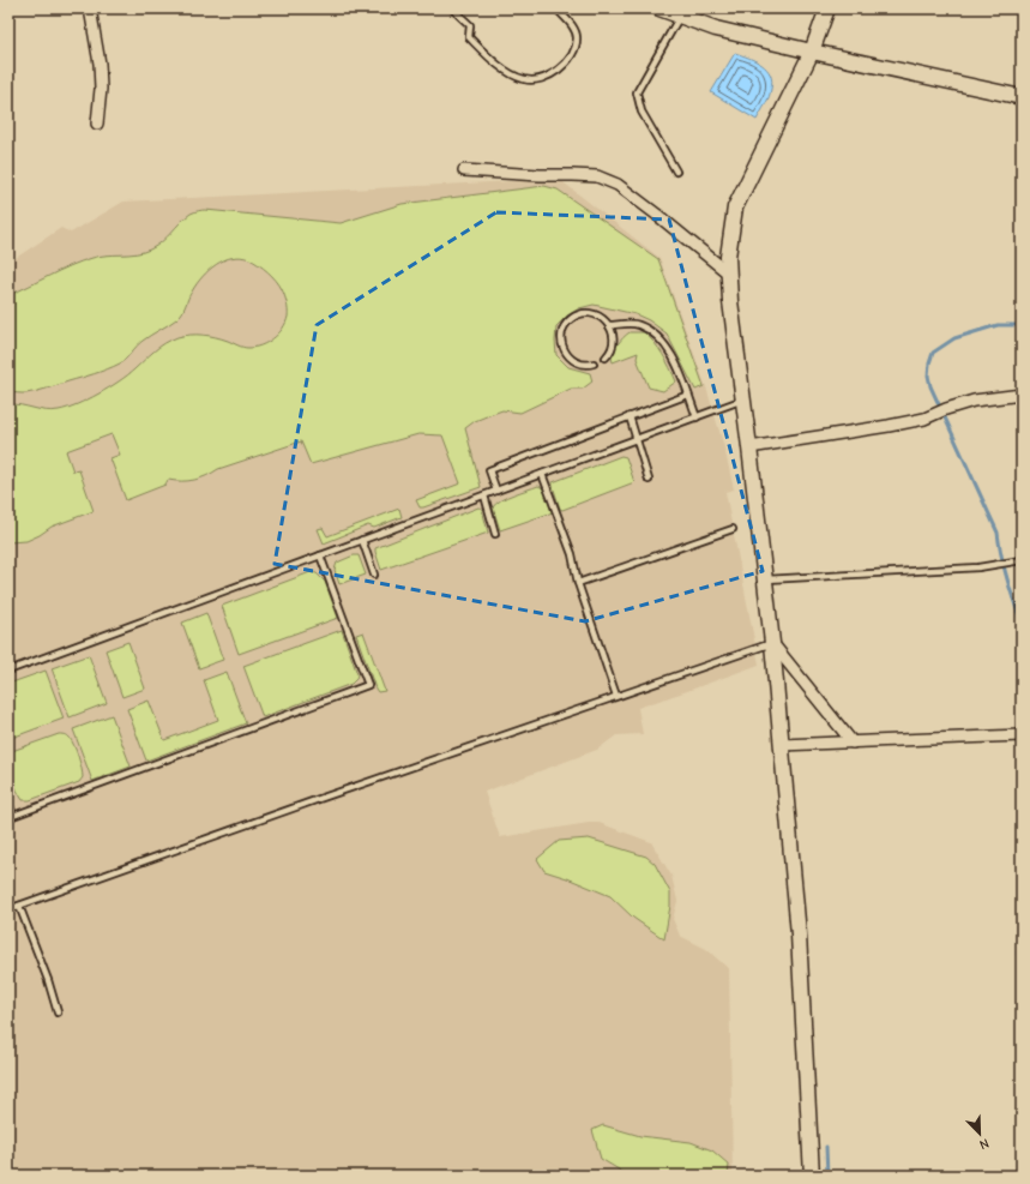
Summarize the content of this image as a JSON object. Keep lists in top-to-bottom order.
{
  "north": "bottom right"
}
